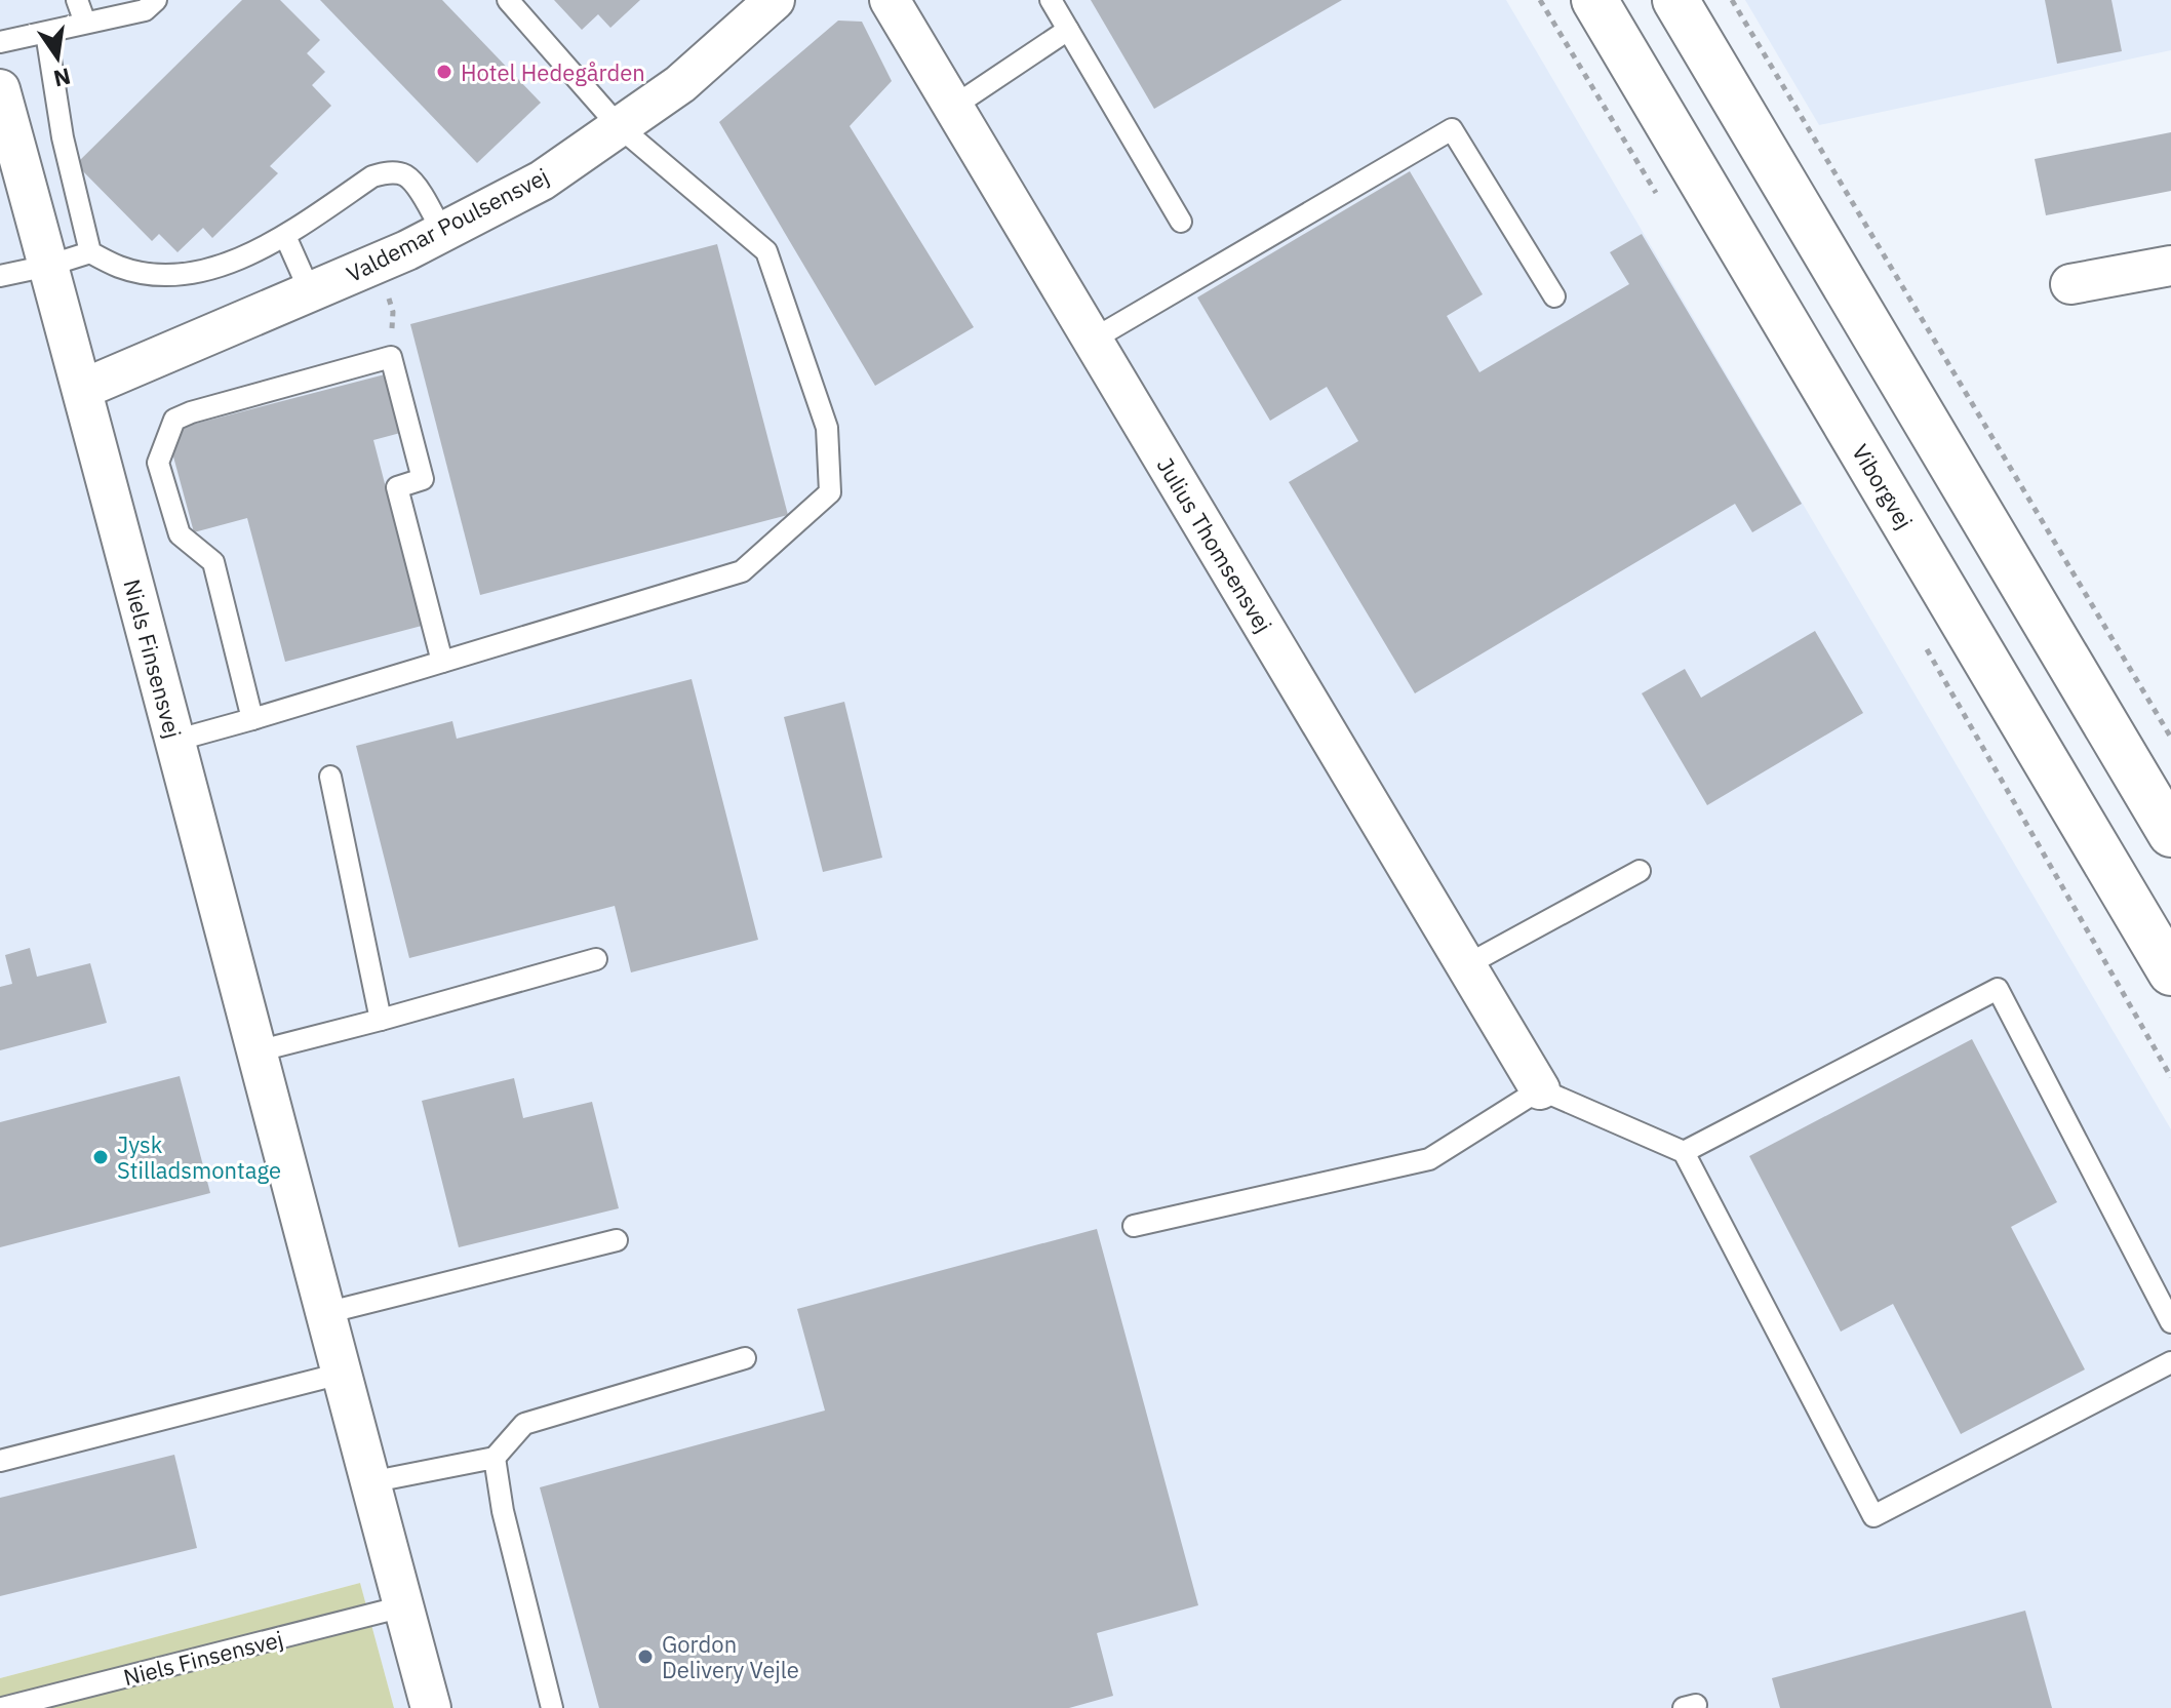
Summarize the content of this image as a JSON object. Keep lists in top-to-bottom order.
{
  "streets": {
    "street": [
      "Valdemar Poulsensvej",
      "Viborgvej",
      "Julius Thomsensvej",
      "Niels Finsensvej"
    ]
  },
  "crossings": [
    ["Valdemar Poulsensvej", "Niels Finsensvej"]
  ],
  "places": ["Hotel Hedegården", "Jysk Stilladsmontage", "Gordon Delivery Vejle"],
  "north": "bottom"
}
